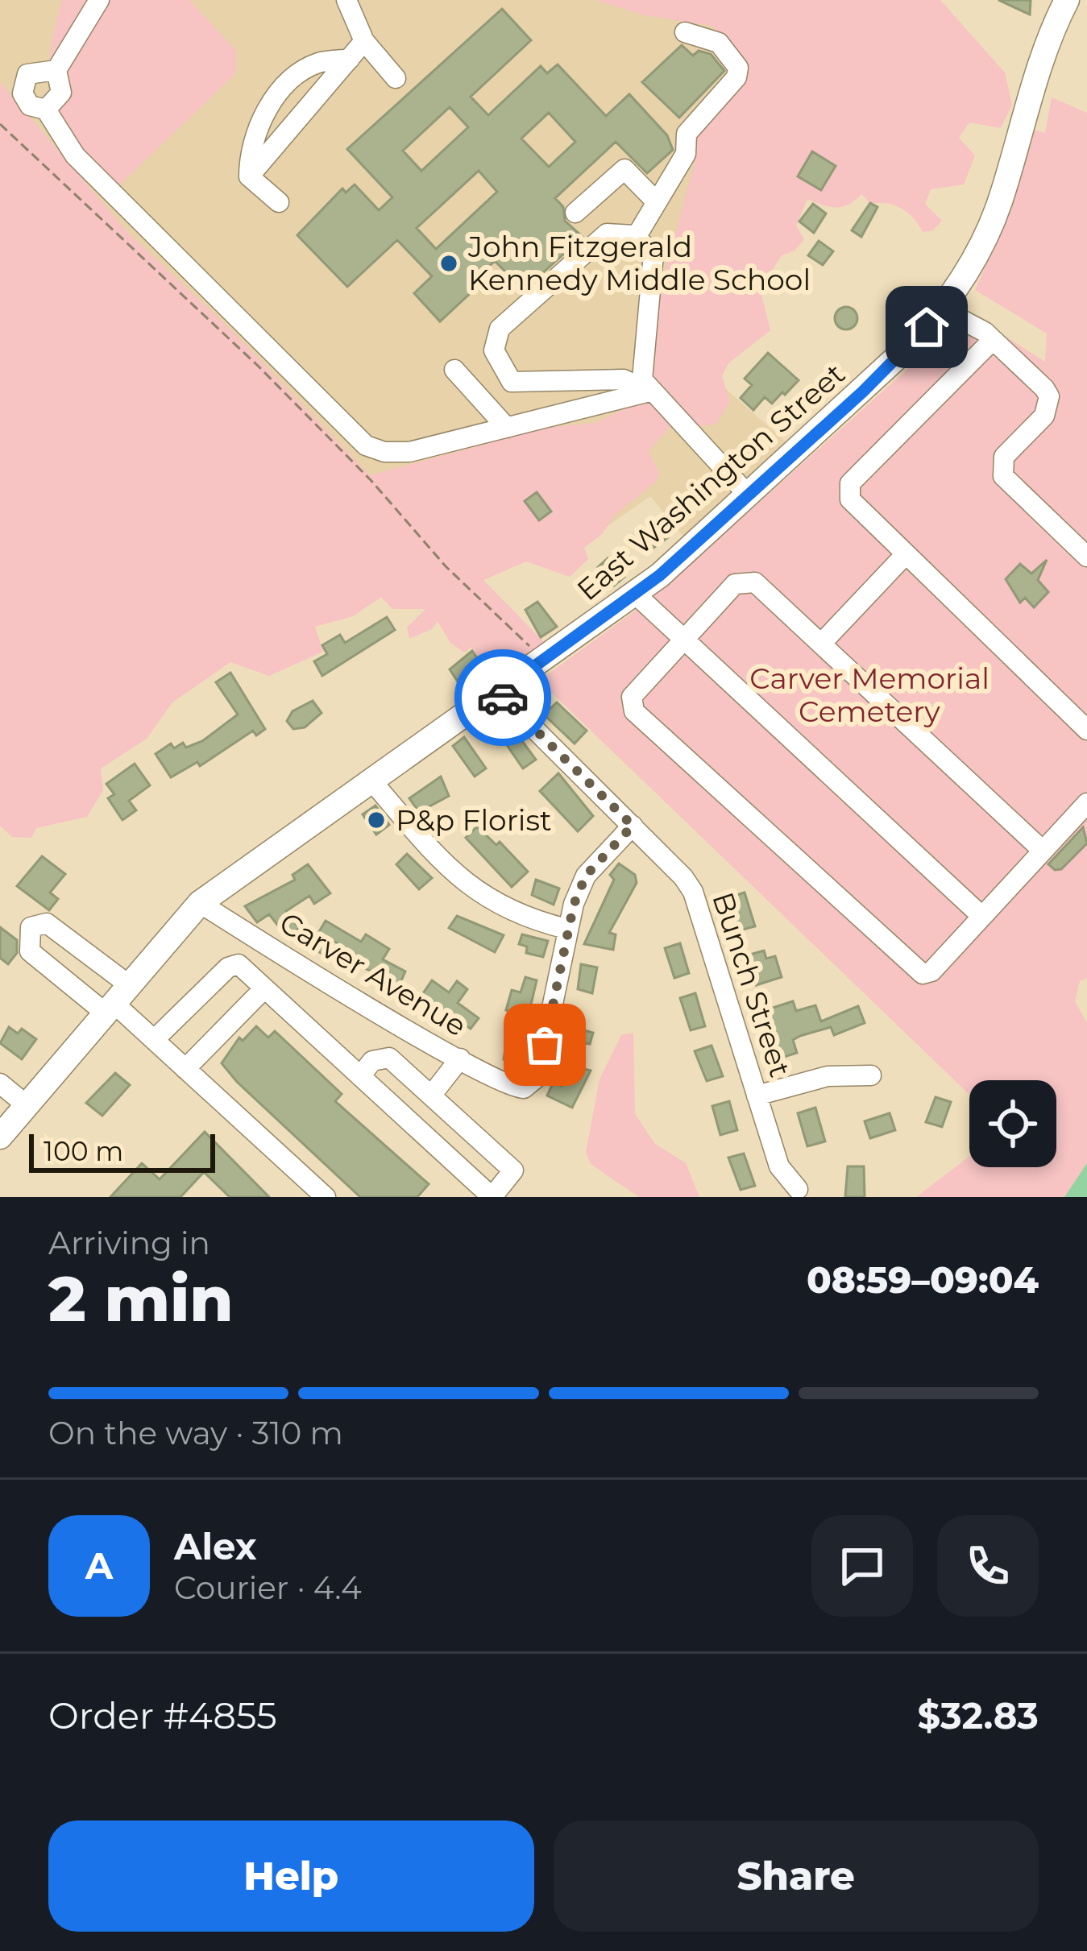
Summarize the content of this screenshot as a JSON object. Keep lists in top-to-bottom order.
{
  "streets": {
    "main road": ["East Washington Street"],
    "street": ["Carver Avenue", "Bunch Street"]
  },
  "crossings": [
    ["East Washington Street", "Carver Avenue"],
    ["East Washington Street", "Bunch Street"]
  ],
  "parks": ["Carver Memorial Cemetery"],
  "places": ["John Fitzgerald Kennedy Middle School", "P&p Florist"],
  "scale_bar": "100 m",
  "page": {
    "scale": "100 m",
    "heading": ["2 min", "Arriving in", "08:59–09:04"],
    "panel": [
      "Alex",
      "Courier · 4.4",
      "Order #4855",
      "$32.83"
    ],
    "bar": "On the way · 310 m",
    "round": "A",
    "buttons": ["Help", "Share"]
  }
}
